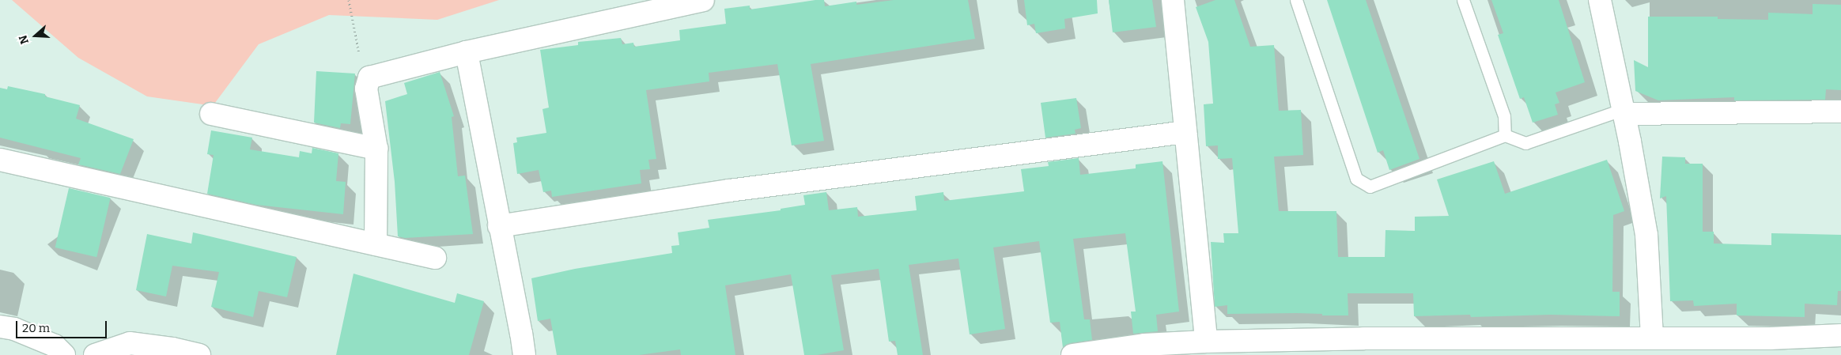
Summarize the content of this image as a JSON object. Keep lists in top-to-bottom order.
{
  "scale_bar": "20 m",
  "north": "left"
}
